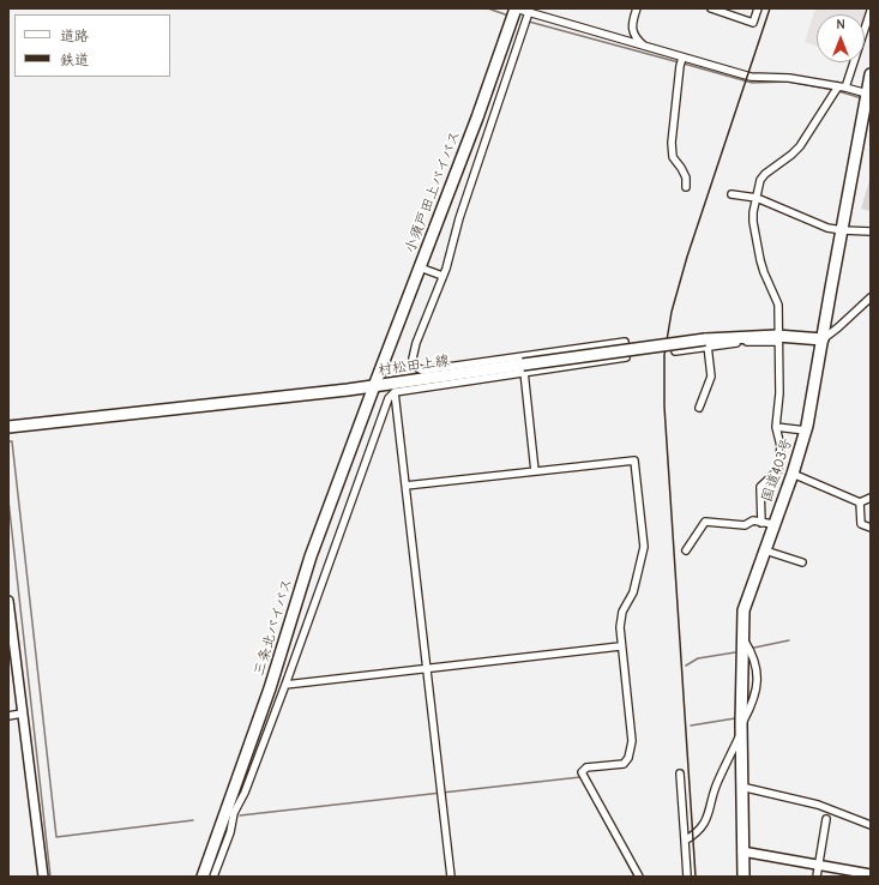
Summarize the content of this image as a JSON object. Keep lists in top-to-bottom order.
{
  "streets": {
    "main road": [
      "小須戸田上バイパス",
      "村松田上線",
      "国道403号",
      "三条北バイパス"
    ]
  },
  "crossings": [
    ["小須戸田上バイパス", "村松田上線"],
    ["小須戸田上バイパス", "三条北バイパス"],
    ["村松田上線", "国道403号"],
    ["村松田上線", "三条北バイパス"]
  ],
  "legend": ["道路", "鉄道"],
  "north": "top"
}
